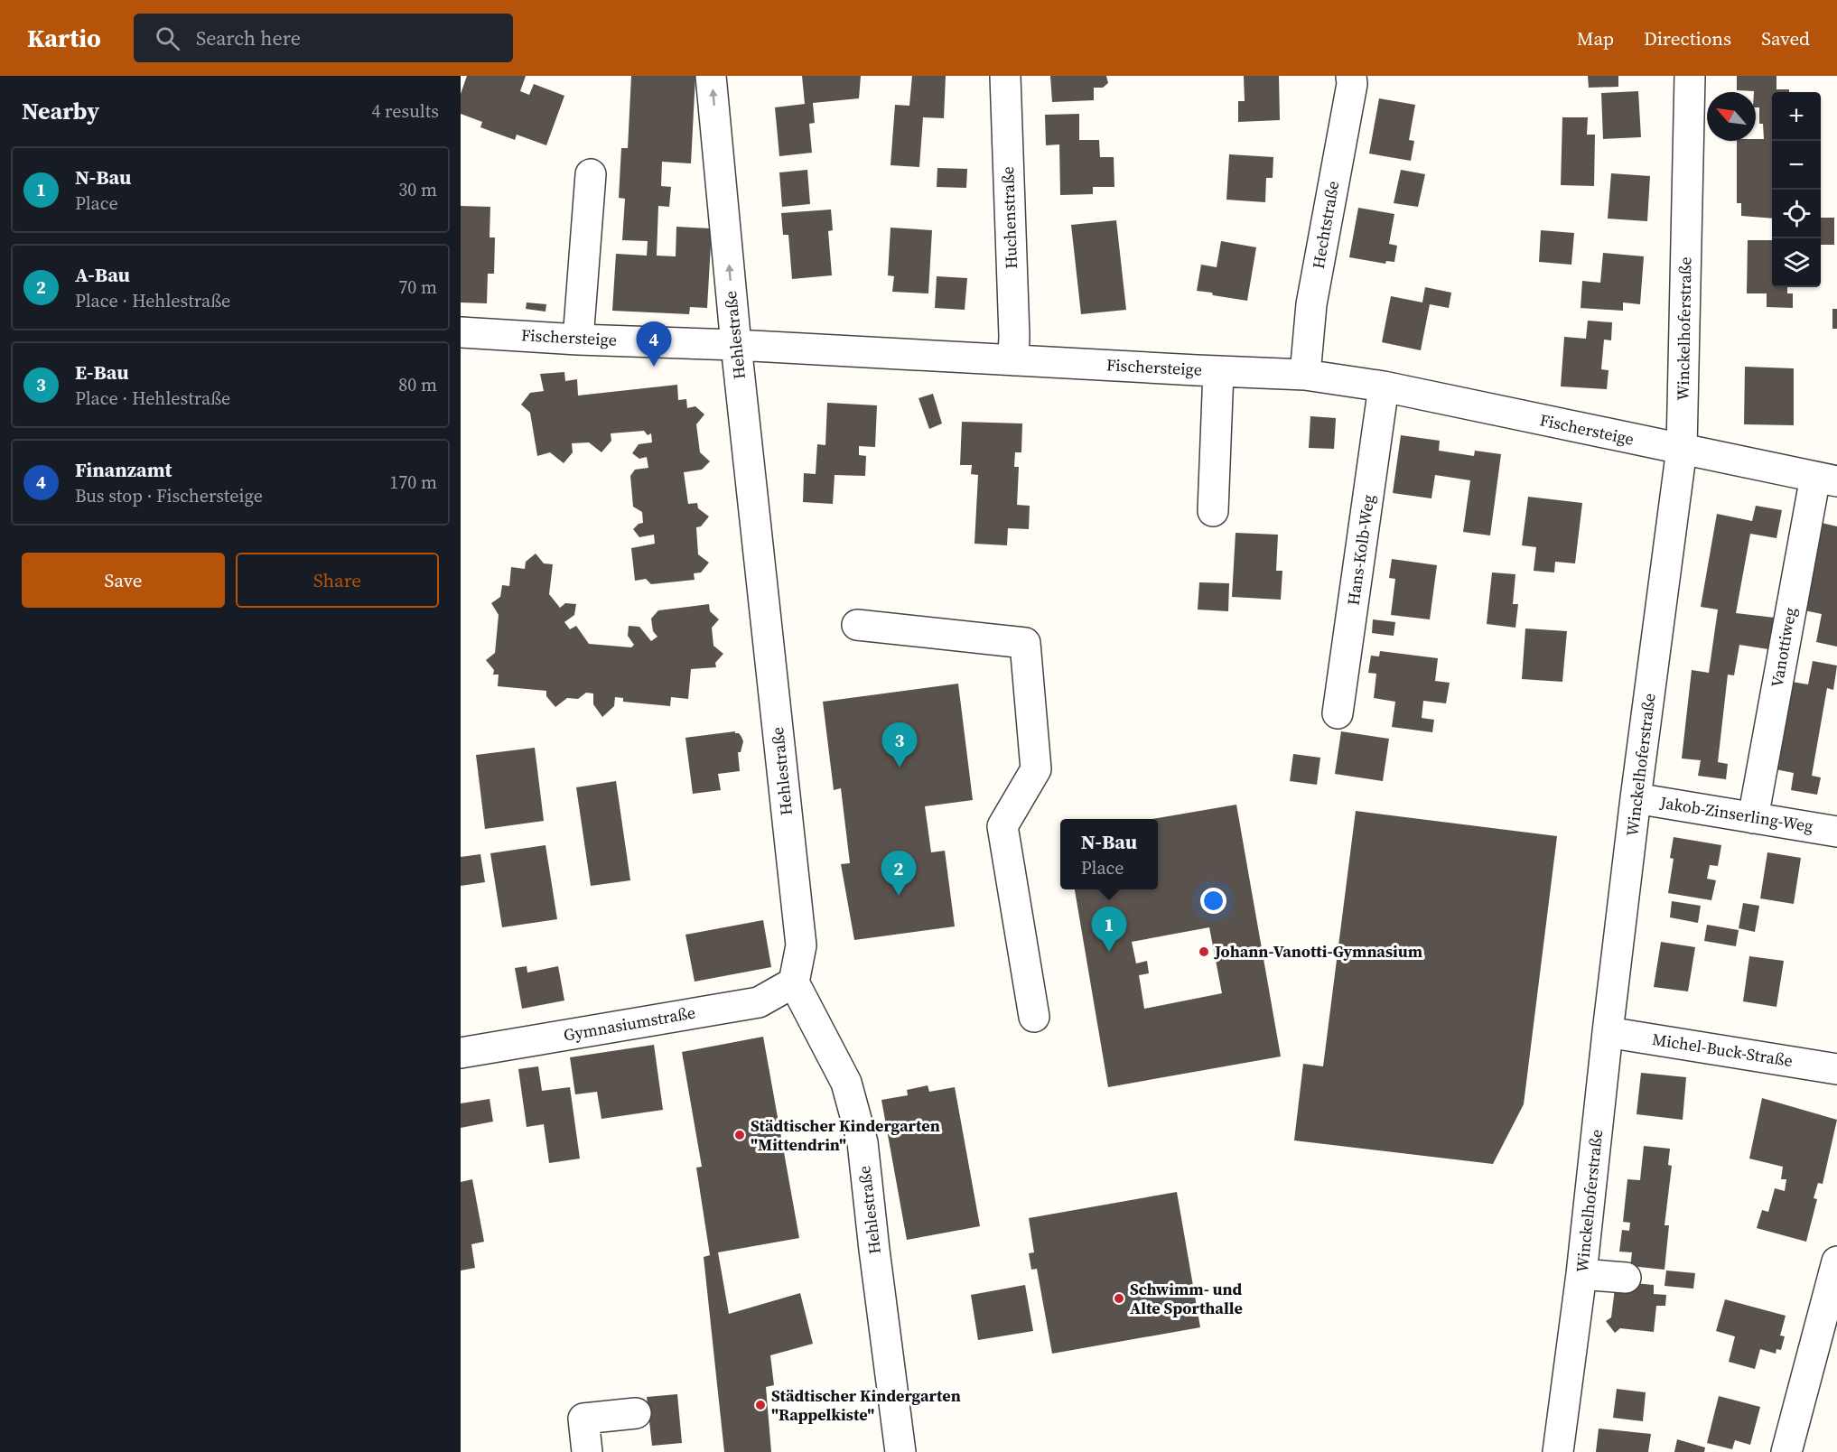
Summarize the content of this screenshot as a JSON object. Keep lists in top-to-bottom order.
{
  "streets": {
    "street": [
      "Huchenstraße",
      "Hechtstraße",
      "Winckelhoferstraße",
      "Hehlestraße",
      "Fischersteige",
      "Hans-Kolb-Weg",
      "Vanottiweg",
      "Jakob-Zinserling-Weg",
      "Gymnasiumstraße",
      "Michel-Buck-Straße"
    ]
  },
  "crossings": [
    ["Huchenstraße", "Fischersteige"],
    ["Hechtstraße", "Fischersteige"],
    ["Winckelhoferstraße", "Fischersteige"],
    ["Winckelhoferstraße", "Jakob-Zinserling-Weg"],
    ["Winckelhoferstraße", "Michel-Buck-Straße"],
    ["Hehlestraße", "Fischersteige"],
    ["Hehlestraße", "Gymnasiumstraße"],
    ["Fischersteige", "Hans-Kolb-Weg"],
    ["Fischersteige", "Vanottiweg"],
    ["Vanottiweg", "Jakob-Zinserling-Weg"]
  ],
  "places": [
    "Johann-Vanotti-Gymnasium",
    "Städtischer Kindergarten \"Mittendrin\"",
    "Schwimm- und Alte Sporthalle",
    "Städtischer Kindergarten \"Rappelkiste\""
  ],
  "north": "top left",
  "page": {
    "header": "Kartio",
    "search": "Search here",
    "nav": ["Map", "Directions", "Saved"],
    "heading": ["Nearby", "4 results"],
    "map_buttons": ["+", "−"],
    "list": [
      {
        "mark": "1",
        "name": "N-Bau",
        "note": "Place",
        "value": "30 m"
      },
      {
        "mark": "2",
        "name": "A-Bau",
        "note": "Place · Hehlestraße",
        "value": "70 m"
      },
      {
        "mark": "3",
        "name": "E-Bau",
        "note": "Place · Hehlestraße",
        "value": "80 m"
      },
      {
        "mark": "4",
        "name": "Finanzamt",
        "note": "Bus stop · Fischersteige",
        "value": "170 m"
      }
    ],
    "pins": [
      "4",
      "3",
      "2",
      "1"
    ],
    "buttons": ["Save", "Share"],
    "popup": ["N-Bau", "Place"]
  }
}
